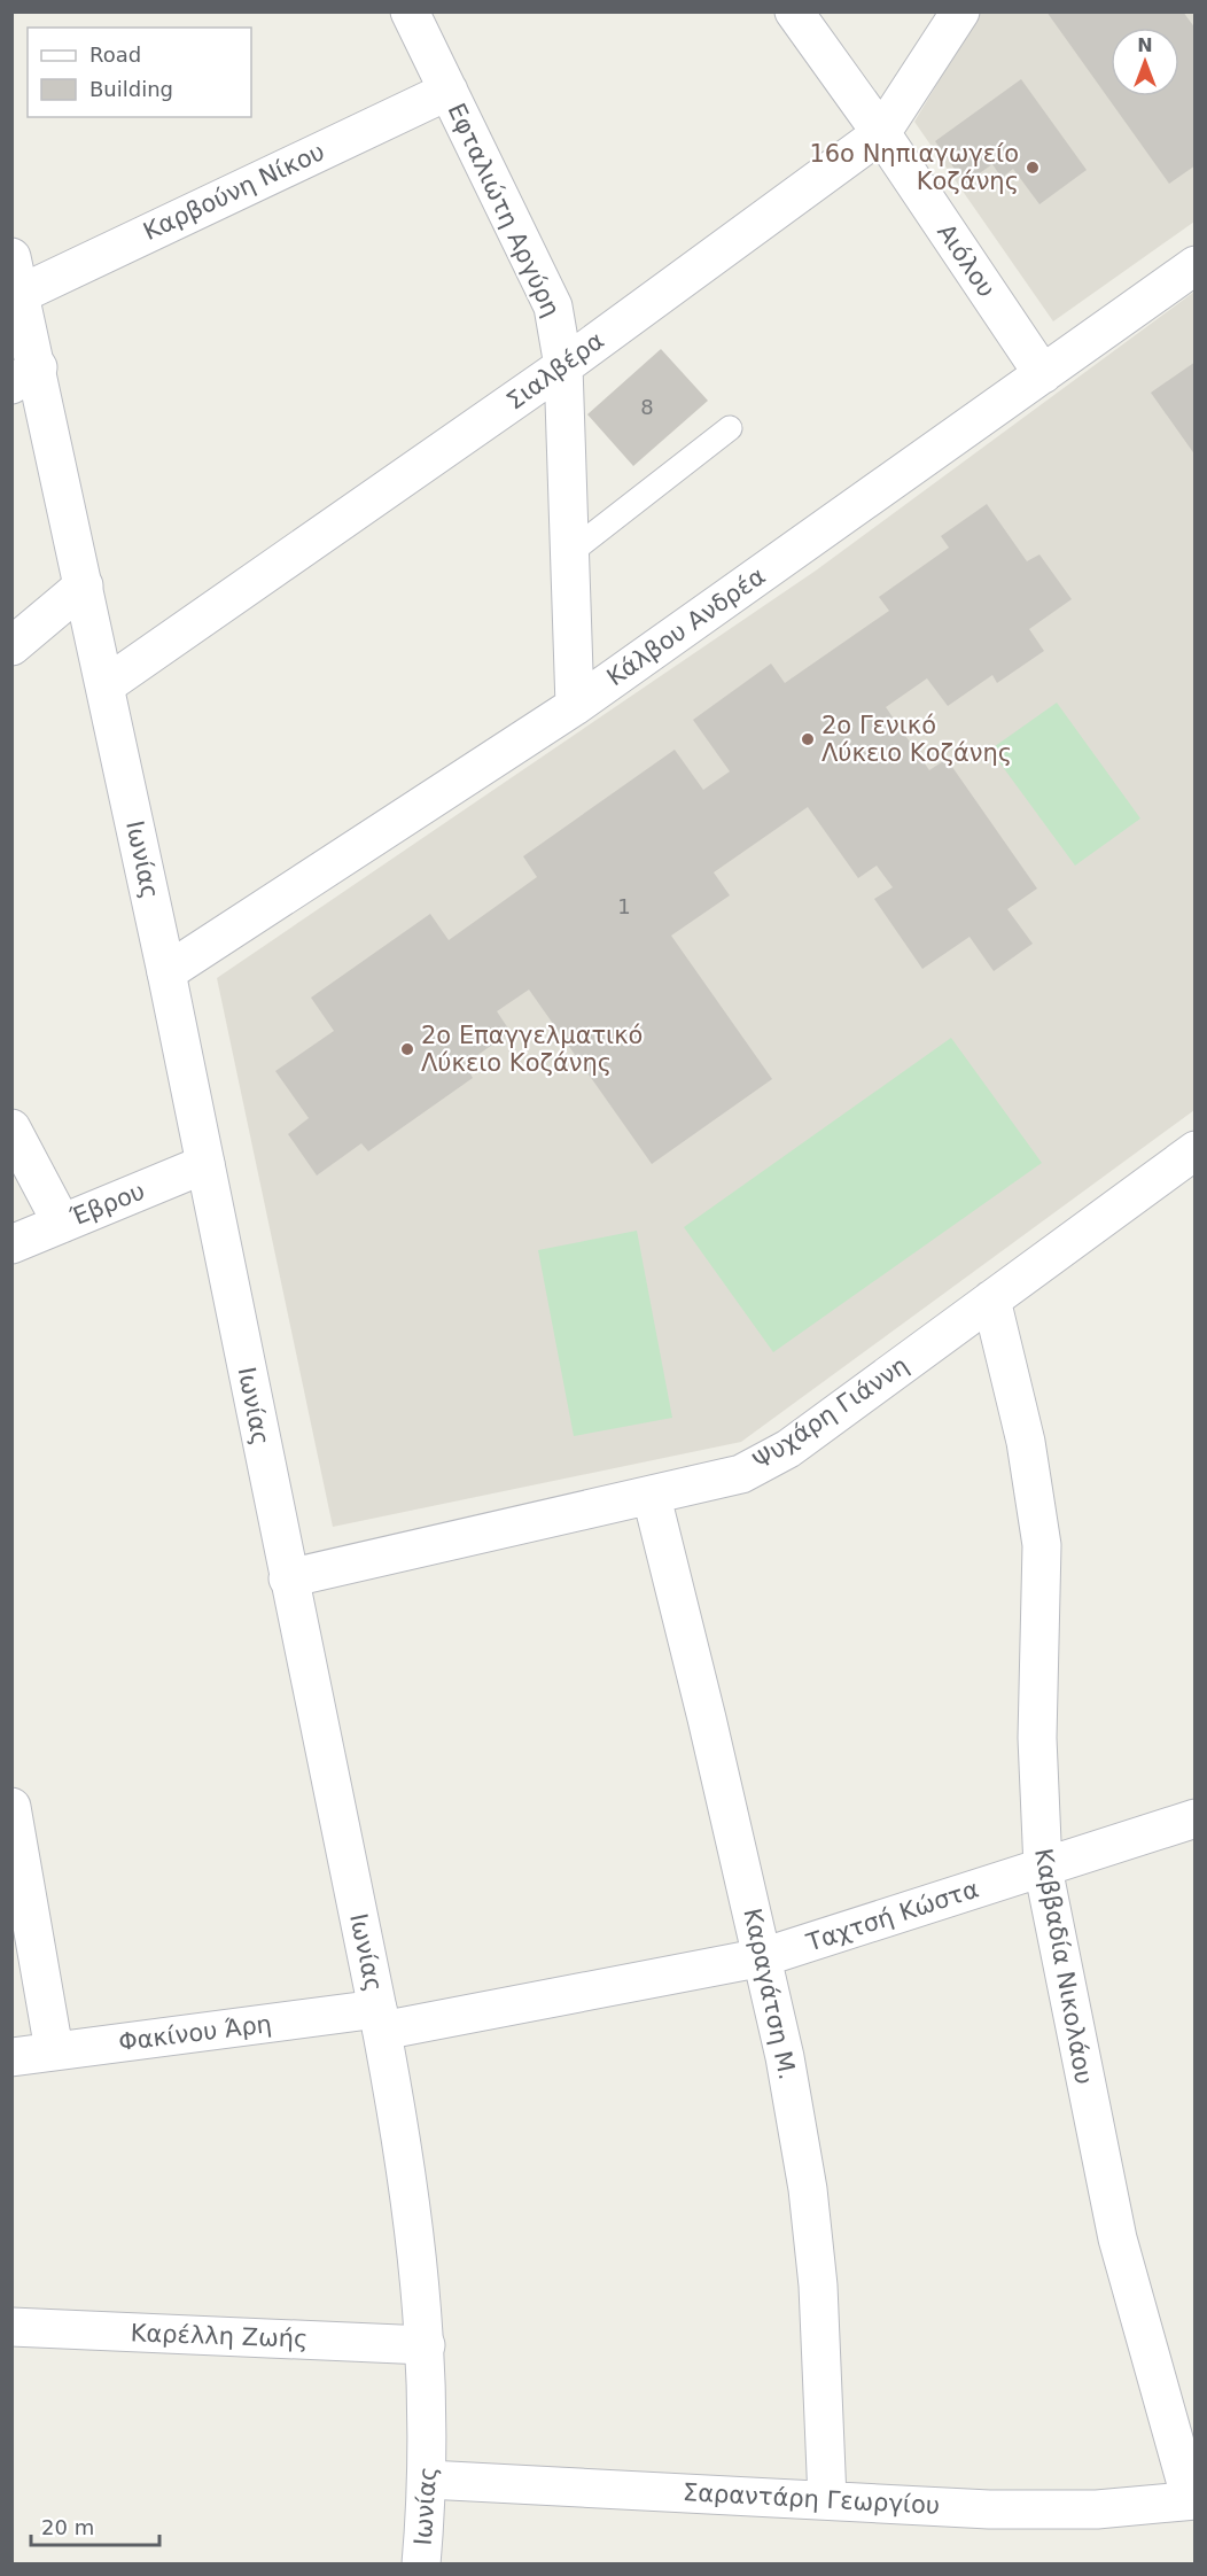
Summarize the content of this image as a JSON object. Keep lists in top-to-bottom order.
{
  "streets": {
    "street": [
      "Καρβούνη Νίκου",
      "Εφταλιώτη Αργύρη",
      "Αιόλου",
      "Σιαλβέρα",
      "Κάλβου Ανδρέα",
      "Ιωνίας",
      "Έβρου",
      "Ψυχάρη Γιάννη",
      "Ταχτσή Κώστα",
      "Καββαδία Νικολάου",
      "Καραγάτση Μ.",
      "Φακίνου Άρη",
      "Καρέλλη Ζωής",
      "Σαραντάρη Γεωργίου"
    ]
  },
  "crossings": [
    ["Καρβούνη Νίκου", "Εφταλιώτη Αργύρη"],
    ["Καρβούνη Νίκου", "Ιωνίας"],
    ["Εφταλιώτη Αργύρη", "Σιαλβέρα"],
    ["Εφταλιώτη Αργύρη", "Κάλβου Ανδρέα"],
    ["Αιόλου", "Σιαλβέρα"],
    ["Αιόλου", "Κάλβου Ανδρέα"],
    ["Σιαλβέρα", "Ιωνίας"],
    ["Κάλβου Ανδρέα", "Ιωνίας"],
    ["Ιωνίας", "Έβρου"],
    ["Ιωνίας", "Ψυχάρη Γιάννη"],
    ["Ιωνίας", "Ταχτσή Κώστα"],
    ["Ιωνίας", "Φακίνου Άρη"],
    ["Ιωνίας", "Καρέλλη Ζωής"],
    ["Ιωνίας", "Σαραντάρη Γεωργίου"],
    ["Ψυχάρη Γιάννη", "Καββαδία Νικολάου"],
    ["Ψυχάρη Γιάννη", "Καραγάτση Μ."],
    ["Ταχτσή Κώστα", "Καββαδία Νικολάου"],
    ["Ταχτσή Κώστα", "Καραγάτση Μ."],
    ["Ταχτσή Κώστα", "Φακίνου Άρη"],
    ["Καββαδία Νικολάου", "Σαραντάρη Γεωργίου"],
    ["Καραγάτση Μ.", "Σαραντάρη Γεωργίου"]
  ],
  "places": ["16ο Νηπιαγωγείο Κοζάνης", "2ο Γενικό Λύκειο Κοζάνης", "2ο Επαγγελματικό Λύκειο Κοζάνης"],
  "house_numbers": ["8", "1"],
  "legend": ["Road", "Building"],
  "scale_bar": "20 m",
  "north": "top"
}
